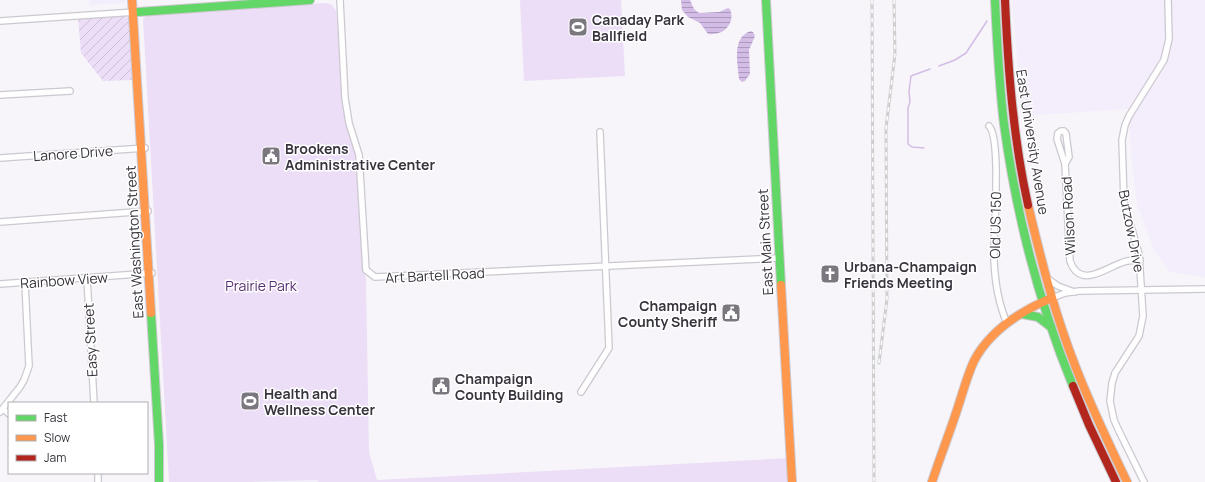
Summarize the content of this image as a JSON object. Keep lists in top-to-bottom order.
{
  "streets": {
    "main road": ["East University Avenue", "East Washington Street", "East Main Street"],
    "street": [
      "Lanore Drive",
      "Wilson Road",
      "Old US 150",
      "Butzow Drive",
      "Art Bartell Road",
      "Rainbow View",
      "Easy Street"
    ]
  },
  "crossings": [
    ["Lanore Drive", "East Washington Street"],
    ["Wilson Road", "Butzow Drive"],
    ["East Washington Street", "Rainbow View"],
    ["East Main Street", "Art Bartell Road"],
    ["Rainbow View", "Easy Street"]
  ],
  "parks": ["Prairie Park"],
  "places": {
    "sports": ["Canaday Park Ballfield", "Health and Wellness Center"],
    "public building": ["Brookens Administrative Center", "Champaign County Sheriff", "Champaign County Building"],
    "church": ["Urbana-Champaign Friends Meeting"]
  },
  "legend": ["Fast", "Slow", "Jam"]
}
